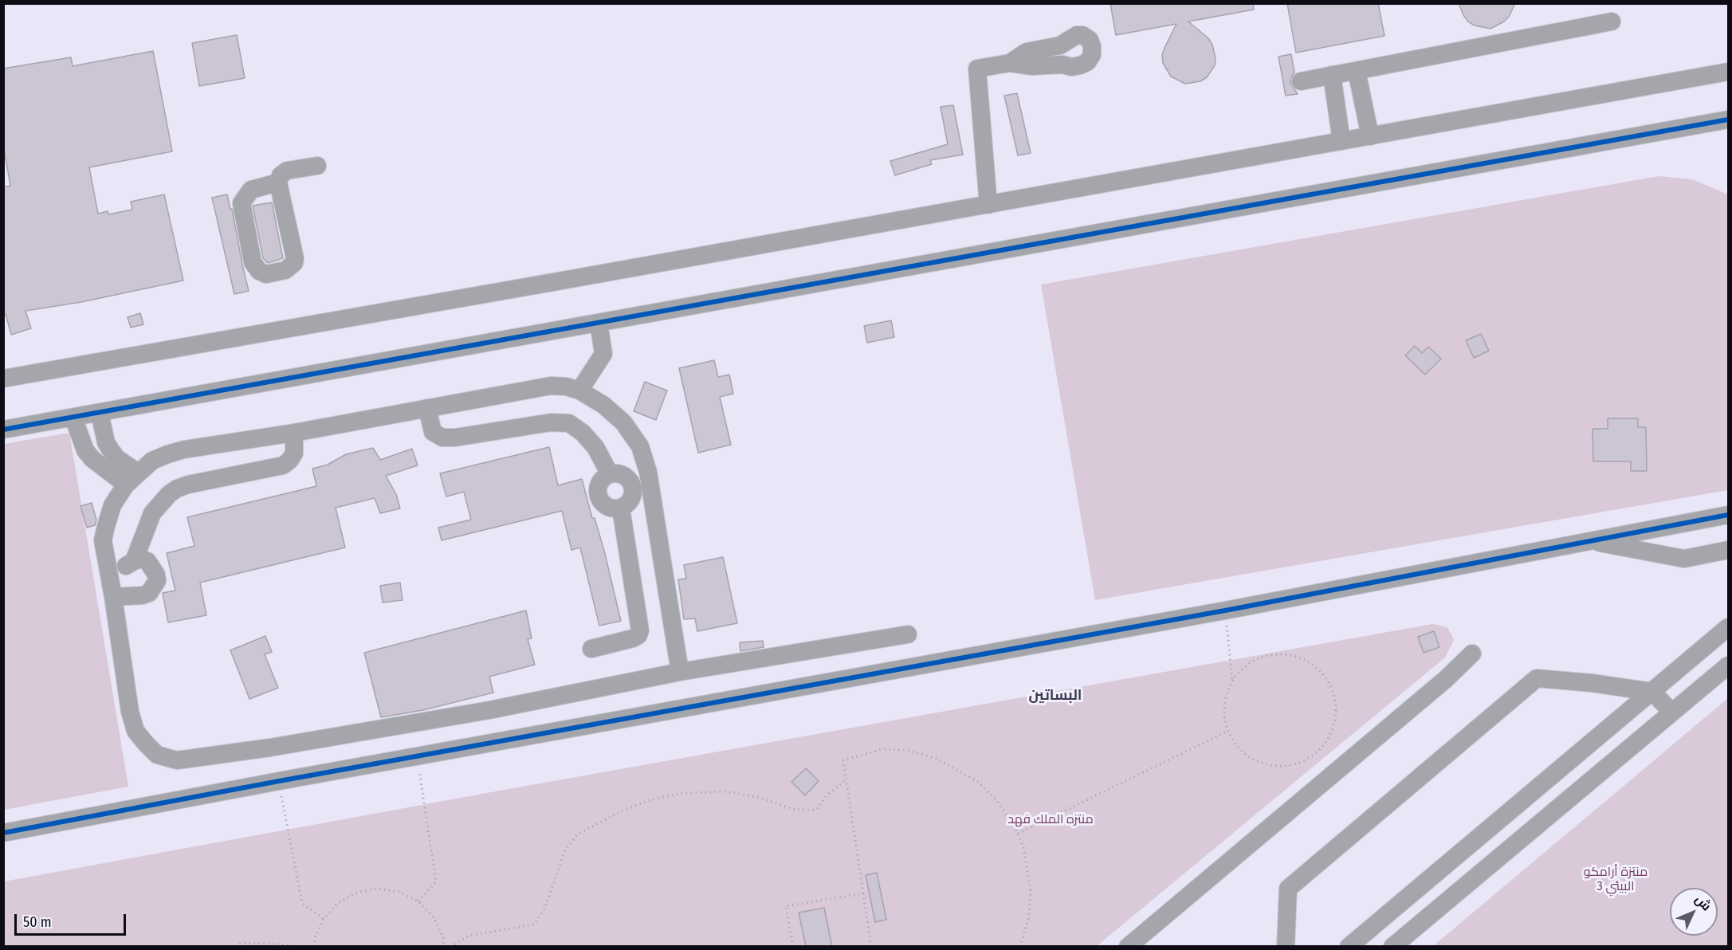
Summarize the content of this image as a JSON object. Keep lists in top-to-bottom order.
{
  "districts": ["البساتين"],
  "parks": ["منتزه الملك فهد", "منتزة أرامكو البيئي 3"],
  "scale_bar": "50 m",
  "north": "top right"
}
